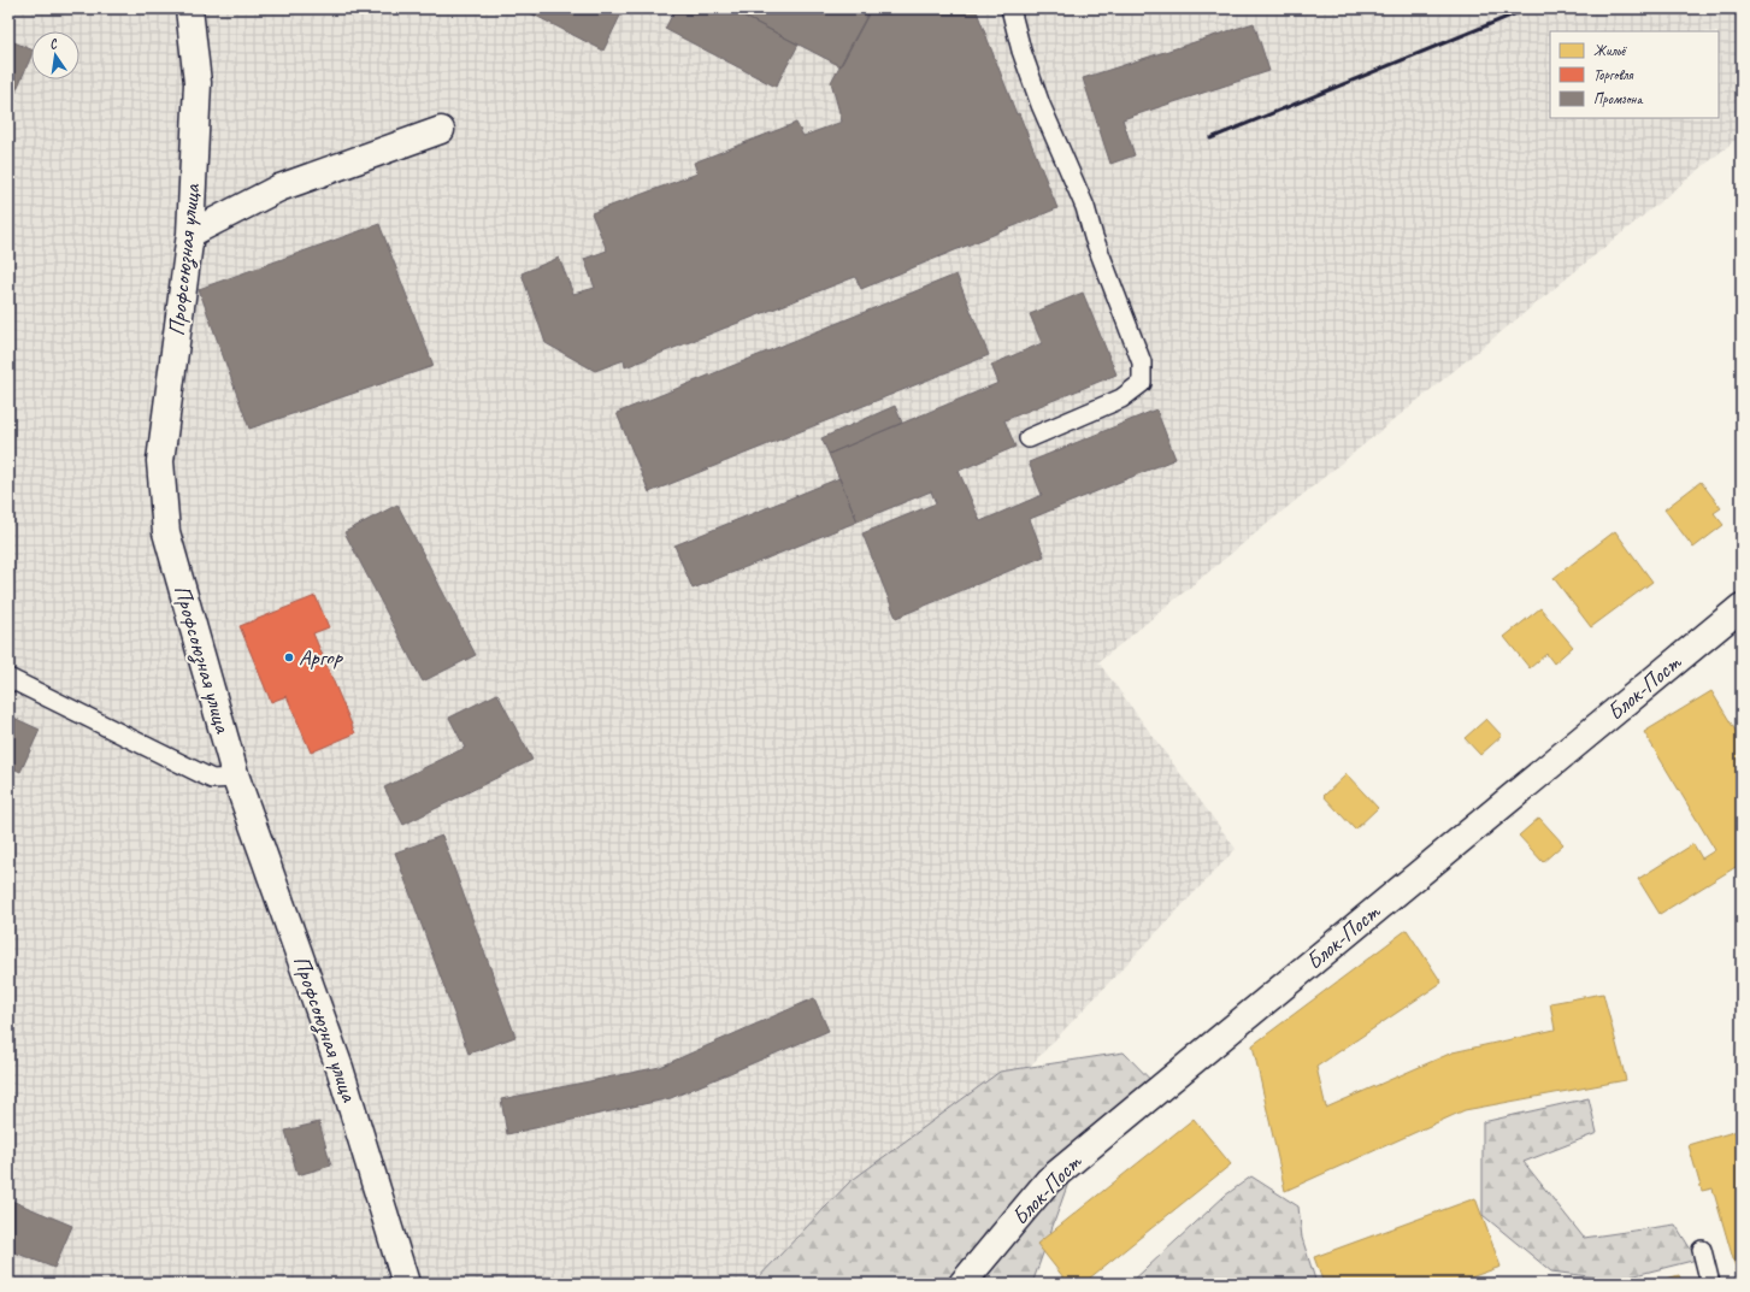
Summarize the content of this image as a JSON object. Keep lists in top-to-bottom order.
{
  "streets": {
    "street": ["Профсоюзная улица", "Блок-Пост"]
  },
  "places": ["Аргор"],
  "legend": ["Жильё", "Торговля", "Промзона"],
  "north": "top"
}
